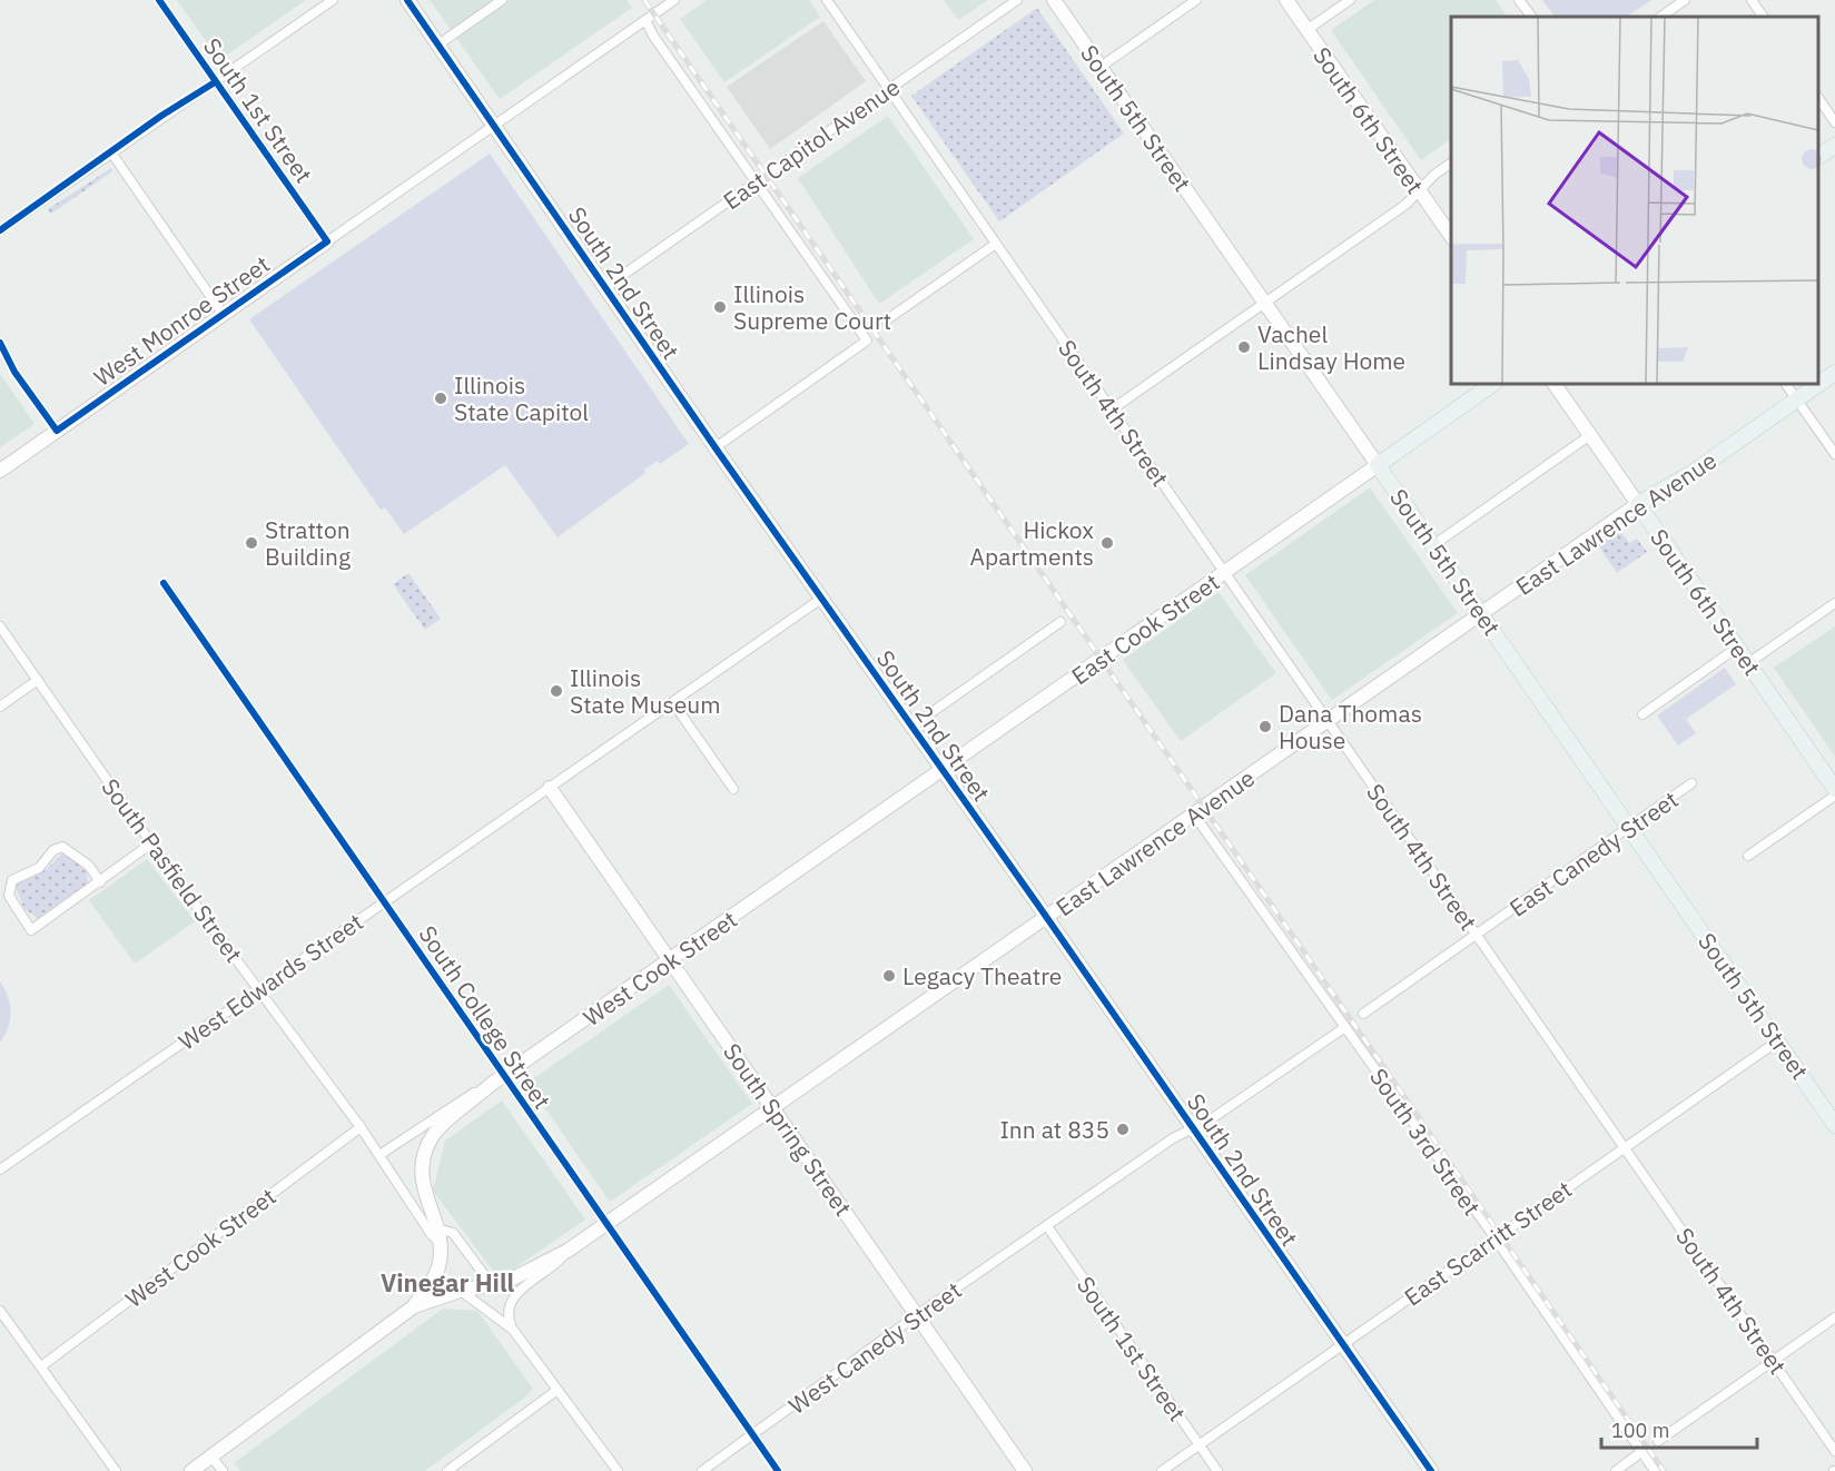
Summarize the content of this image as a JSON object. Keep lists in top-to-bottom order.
{
  "streets": {
    "main road": [
      "South 5th Street",
      "South 6th Street",
      "East Lawrence Avenue",
      "East Cook Street"
    ],
    "street": [
      "South 1st Street",
      "East Capitol Avenue",
      "South 2nd Street",
      "West Monroe Street",
      "South 4th Street",
      "East Canedy Street",
      "South Pasfield Street",
      "West Cook Street",
      "West Edwards Street",
      "South College Street",
      "South Spring Street",
      "South 3rd Street",
      "East Scarritt Street",
      "West Canedy Street"
    ]
  },
  "crossings": [
    ["South 1st Street", "West Monroe Street"],
    ["South 1st Street", "East Scarritt Street"],
    ["South 1st Street", "West Canedy Street"],
    ["South 5th Street", "East Lawrence Avenue"],
    ["South 5th Street", "East Cook Street"],
    ["South 5th Street", "East Canedy Street"],
    ["South 5th Street", "East Scarritt Street"],
    ["South 6th Street", "East Lawrence Avenue"],
    ["East Capitol Avenue", "South 2nd Street"],
    ["East Capitol Avenue", "South 4th Street"],
    ["South 2nd Street", "East Lawrence Avenue"],
    ["South 2nd Street", "East Cook Street"],
    ["South 2nd Street", "West Edwards Street"],
    ["South 2nd Street", "East Scarritt Street"],
    ["South 4th Street", "East Lawrence Avenue"],
    ["South 4th Street", "East Cook Street"],
    ["South 4th Street", "East Canedy Street"],
    ["South 4th Street", "East Scarritt Street"],
    ["East Lawrence Avenue", "South Pasfield Street"],
    ["East Lawrence Avenue", "West Cook Street"],
    ["East Lawrence Avenue", "South College Street"],
    ["East Lawrence Avenue", "South Spring Street"],
    ["East Lawrence Avenue", "South 3rd Street"],
    ["East Cook Street", "West Cook Street"],
    ["South Pasfield Street", "West Cook Street"],
    ["South Pasfield Street", "West Edwards Street"],
    ["West Cook Street", "South College Street"],
    ["West Cook Street", "South Spring Street"],
    ["West Edwards Street", "South College Street"],
    ["West Edwards Street", "South Spring Street"],
    ["South College Street", "West Canedy Street"],
    ["South Spring Street", "West Canedy Street"],
    ["South 3rd Street", "East Scarritt Street"]
  ],
  "districts": ["Vinegar Hill"],
  "places": [
    "Illinois Supreme Court",
    "Vachel Lindsay Home",
    "Illinois State Capitol",
    "Stratton Building",
    "Hickox Apartments",
    "Illinois State Museum",
    "Dana Thomas House",
    "Legacy Theatre",
    "Inn at 835"
  ],
  "scale_bar": "100 m"
}
